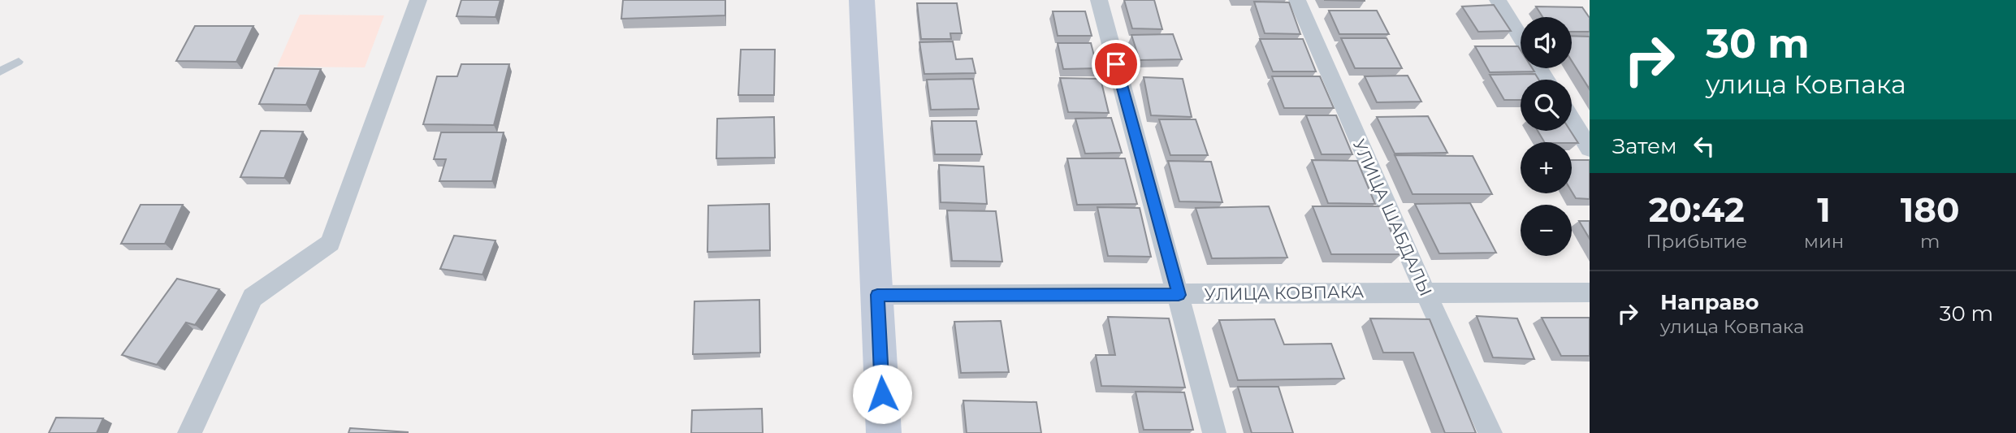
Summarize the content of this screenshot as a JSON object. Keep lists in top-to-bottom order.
{
  "streets": {
    "street": ["УЛИЦА ШАБДАЛЫ", "УЛИЦА КОВПАКА"]
  },
  "crossings": [
    ["УЛИЦА ШАБДАЛЫ", "УЛИЦА КОВПАКА"]
  ],
  "page": {
    "turn": ["30 m", "улица Ковпака"],
    "map_buttons": ["+", "−"],
    "then": "Затем",
    "eta": [
      "20:42",
      "Прибытие",
      "1",
      "мин",
      "180",
      "m"
    ],
    "list": [
      {
        "name": "Направо",
        "note": "улица Ковпака",
        "value": "30 m"
      }
    ]
  }
}
